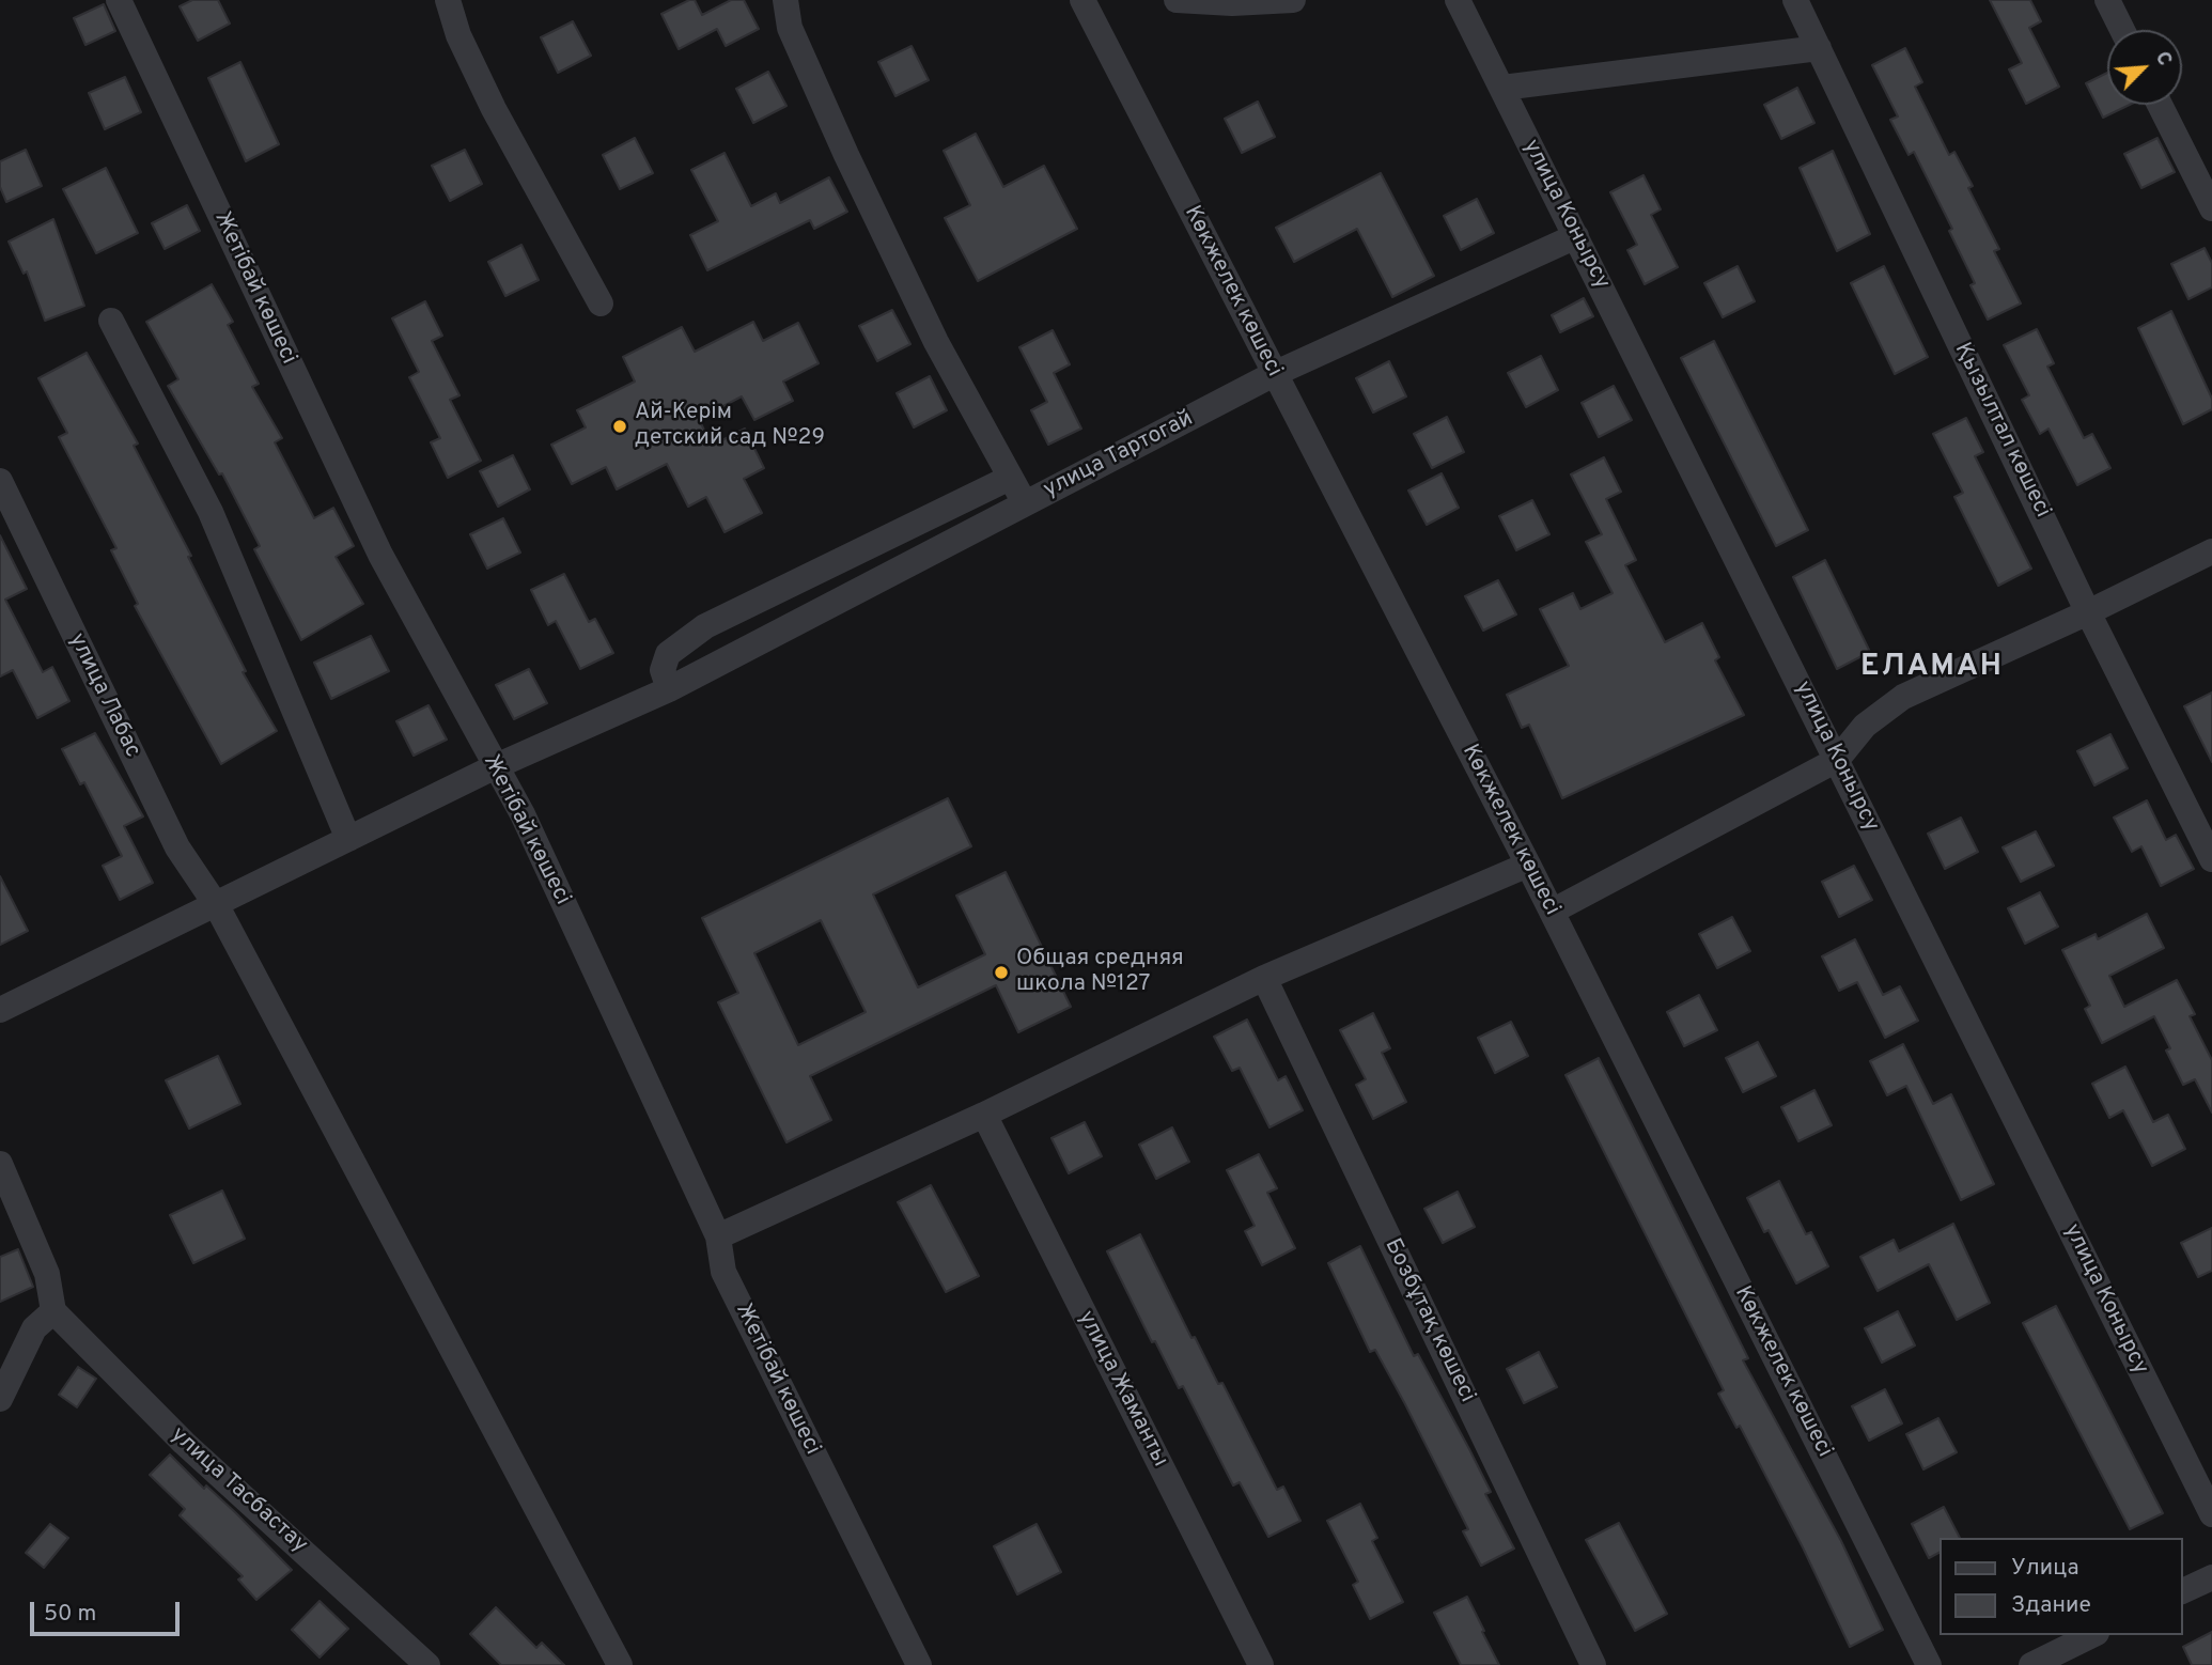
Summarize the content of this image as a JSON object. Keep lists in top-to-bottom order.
{
  "streets": {
    "street": [
      "улица Конырсу",
      "Жетібай көшесі",
      "Көкжелек көшесі",
      "Қызылтал көшесі",
      "улица Тартогай",
      "улица Лабас",
      "Бозбұтақ көшесі",
      "улица Жаманты",
      "улица Тасбастау"
    ]
  },
  "crossings": [
    ["улица Конырсу", "улица Тартогай"],
    ["Жетібай көшесі", "улица Тартогай"],
    ["Көкжелек көшесі", "улица Тартогай"],
    ["улица Тартогай", "улица Лабас"]
  ],
  "districts": ["ЕЛАМАН"],
  "places": ["Ай-Керім детский сад №29", "Общая средняя школа №127"],
  "legend": ["Улица", "Здание"],
  "scale_bar": "50 m",
  "north": "top right"
}
